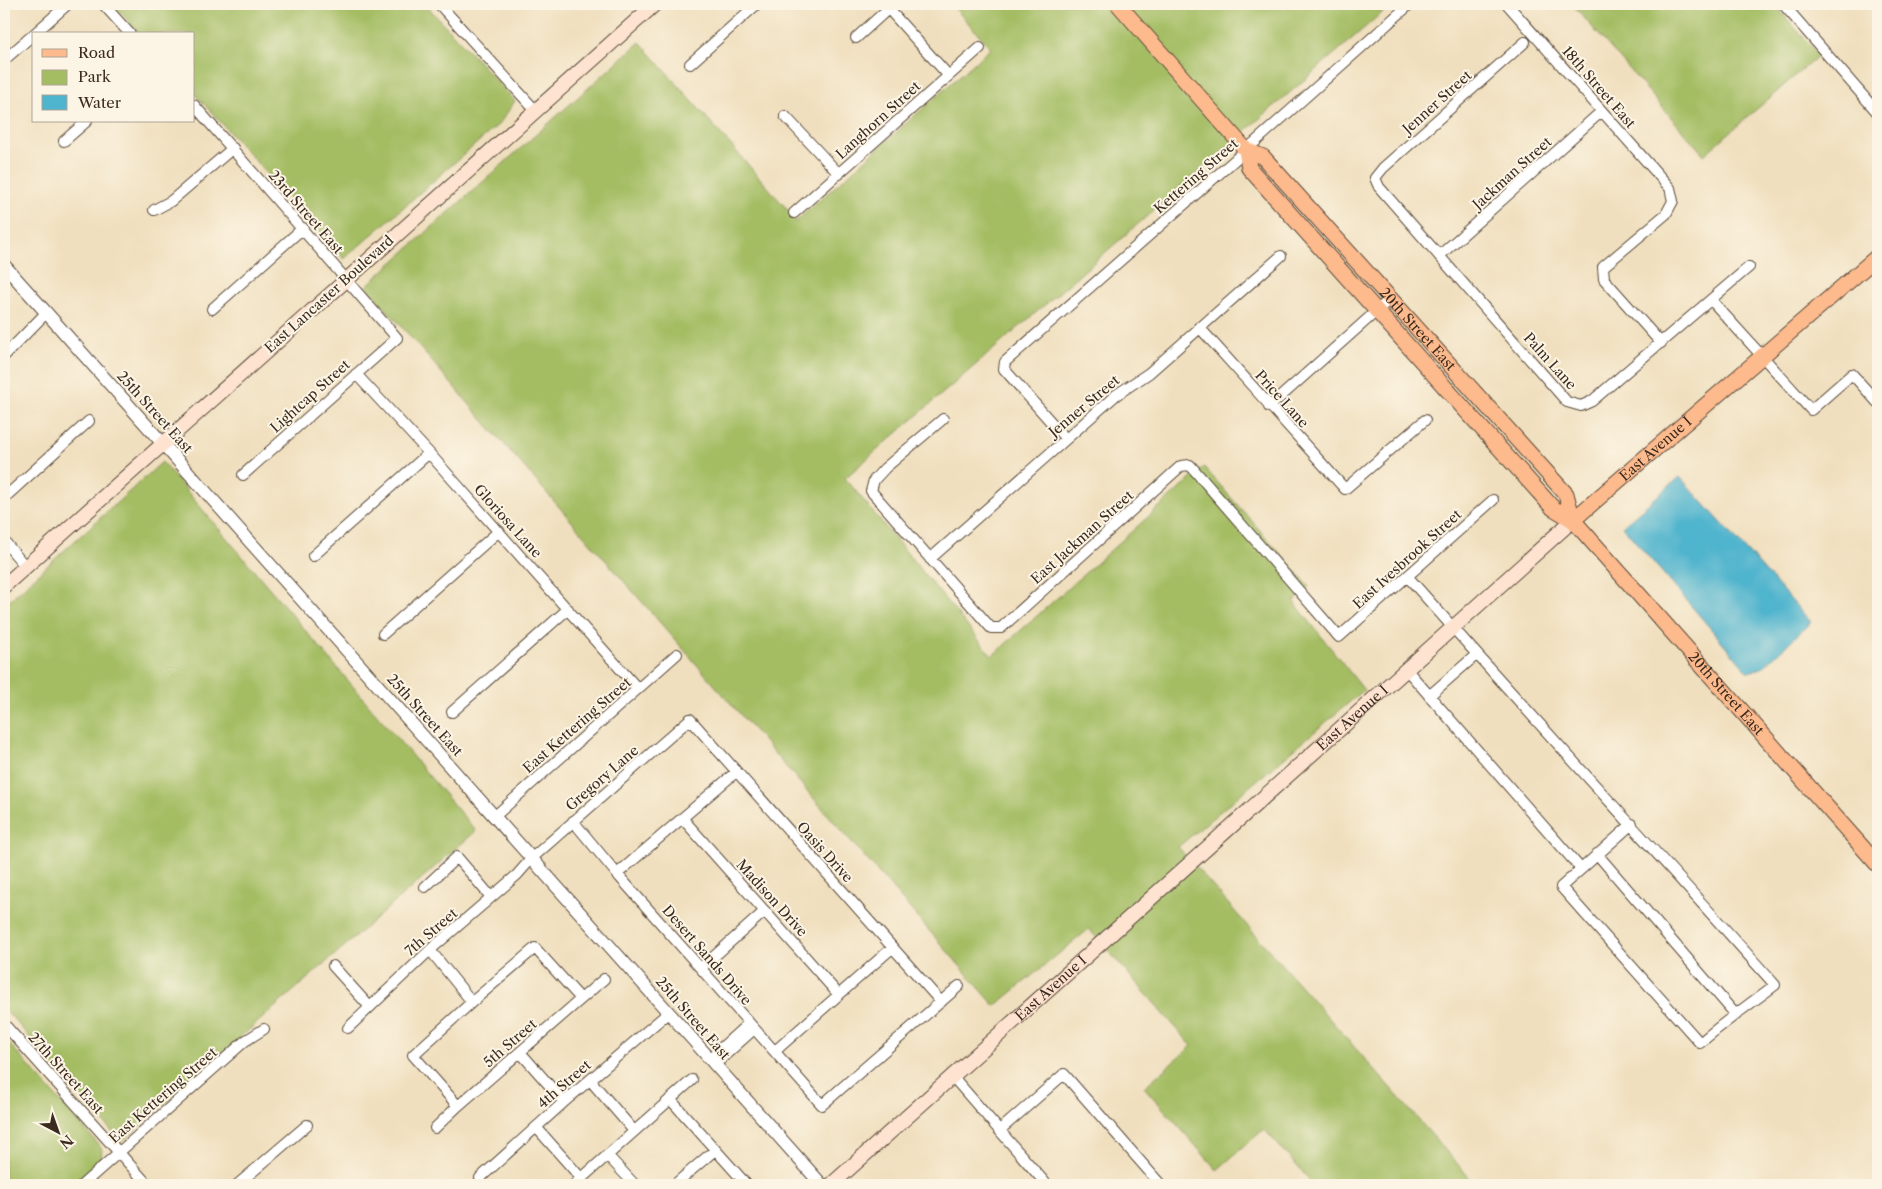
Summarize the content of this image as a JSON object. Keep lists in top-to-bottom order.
{
  "streets": {
    "main road": ["East Lancaster Boulevard", "20th Street East", "East Avenue I"],
    "street": [
      "18th Street East",
      "Jenner Street",
      "Langhorn Street",
      "Jackman Street",
      "Kettering Street",
      "23rd Street East",
      "Palm Lane",
      "Lightcap Street",
      "Price Lane",
      "25th Street East",
      "Gloriosa Lane",
      "East Jackman Street",
      "East Ivesbrook Street",
      "East Kettering Street",
      "Gregory Lane",
      "Oasis Drive",
      "Madison Drive",
      "7th Street",
      "Desert Sands Drive",
      "5th Street",
      "27th Street East",
      "4th Street"
    ]
  },
  "crossings": [
    ["18th Street East", "Jackman Street"],
    ["18th Street East", "Palm Lane"],
    ["Jenner Street", "Kettering Street"],
    ["Jenner Street", "Palm Lane"],
    ["Jenner Street", "Price Lane"],
    ["Jenner Street", "East Jackman Street"],
    ["Jackman Street", "Palm Lane"],
    ["Kettering Street", "20th Street East"],
    ["23rd Street East", "East Lancaster Boulevard"],
    ["23rd Street East", "Lightcap Street"],
    ["East Lancaster Boulevard", "25th Street East"],
    ["20th Street East", "East Avenue I"],
    ["Lightcap Street", "Gloriosa Lane"],
    ["25th Street East", "East Kettering Street"],
    ["25th Street East", "Gregory Lane"],
    ["25th Street East", "7th Street"],
    ["25th Street East", "4th Street"],
    ["Gloriosa Lane", "East Kettering Street"],
    ["East Jackman Street", "East Ivesbrook Street"],
    ["East Kettering Street", "27th Street East"],
    ["Gregory Lane", "Oasis Drive"],
    ["Gregory Lane", "7th Street"],
    ["Gregory Lane", "Desert Sands Drive"],
    ["Oasis Drive", "Desert Sands Drive"]
  ],
  "legend": ["Road", "Park", "Water"],
  "north": "bottom right"
}
